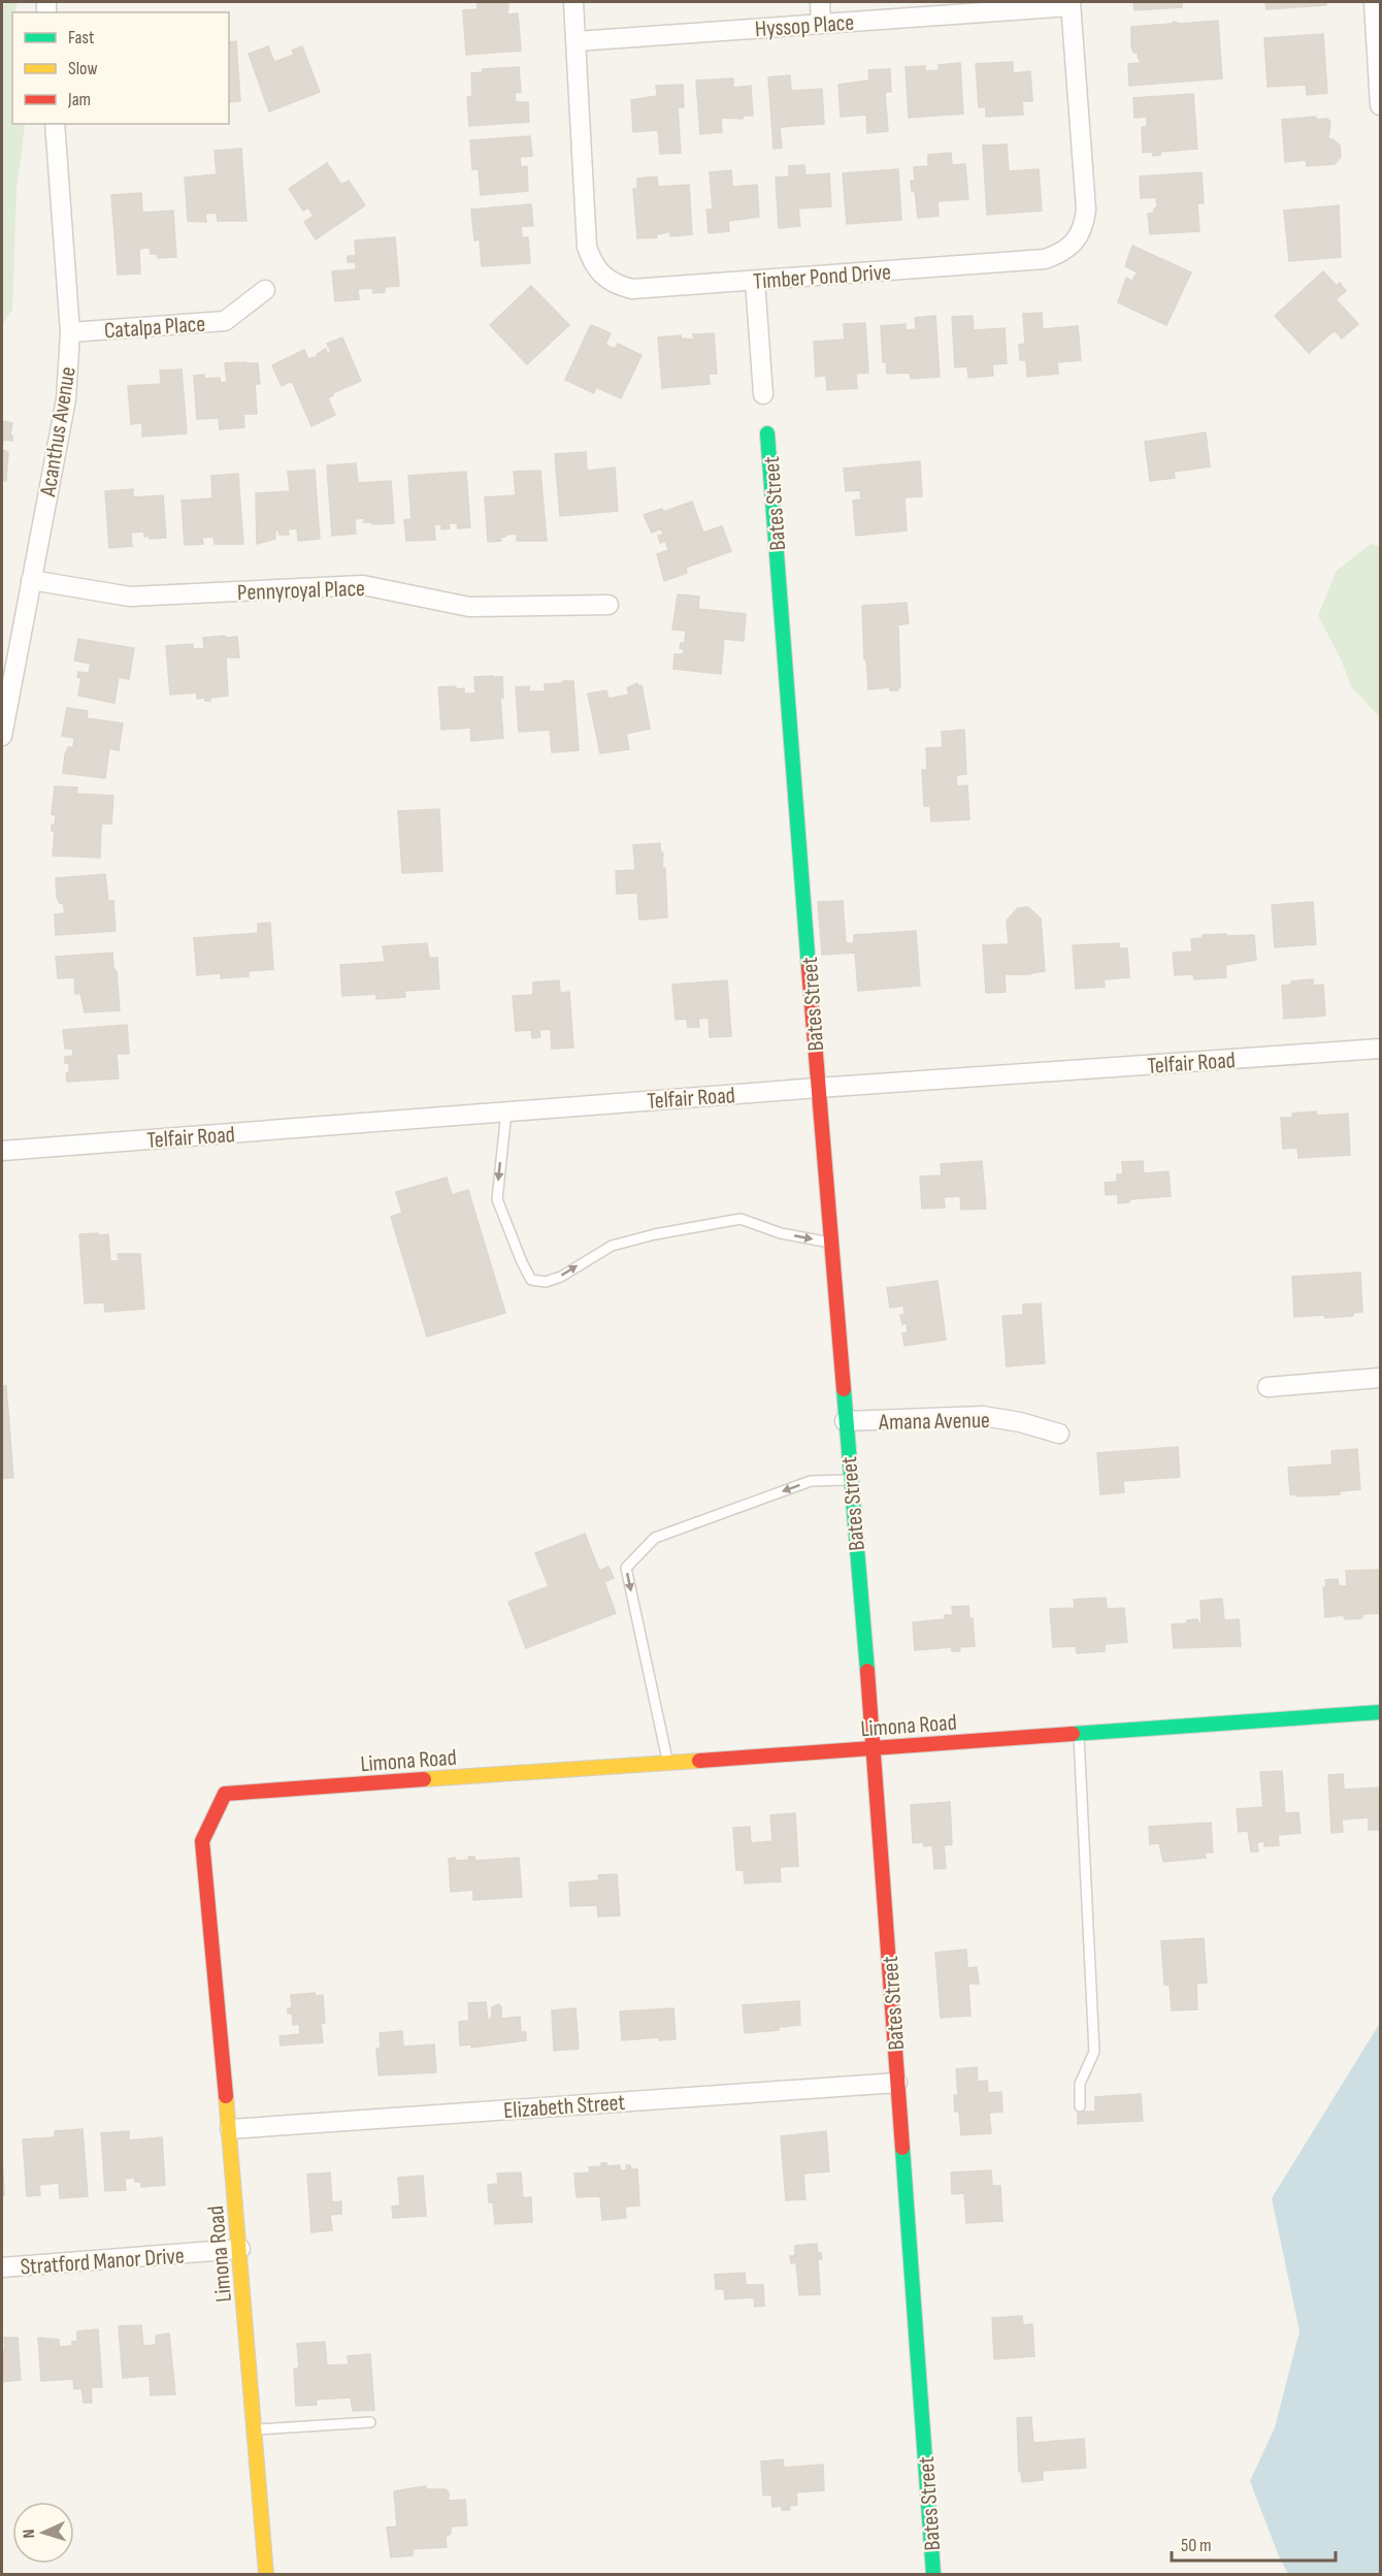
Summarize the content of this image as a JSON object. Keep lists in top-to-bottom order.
{
  "streets": {
    "street": [
      "Hyssop Place",
      "Timber Pond Drive",
      "Catalpa Place",
      "Acanthus Avenue",
      "Bates Street",
      "Pennyroyal Place",
      "Telfair Road",
      "Amana Avenue",
      "Limona Road",
      "Elizabeth Street",
      "Stratford Manor Drive"
    ]
  },
  "crossings": [
    ["Hyssop Place", "Timber Pond Drive"],
    ["Catalpa Place", "Acanthus Avenue"],
    ["Acanthus Avenue", "Pennyroyal Place"],
    ["Bates Street", "Telfair Road"],
    ["Bates Street", "Amana Avenue"],
    ["Bates Street", "Limona Road"],
    ["Bates Street", "Elizabeth Street"],
    ["Limona Road", "Elizabeth Street"],
    ["Limona Road", "Stratford Manor Drive"]
  ],
  "legend": ["Fast", "Slow", "Jam"],
  "scale_bar": "50 m",
  "north": "left"
}
